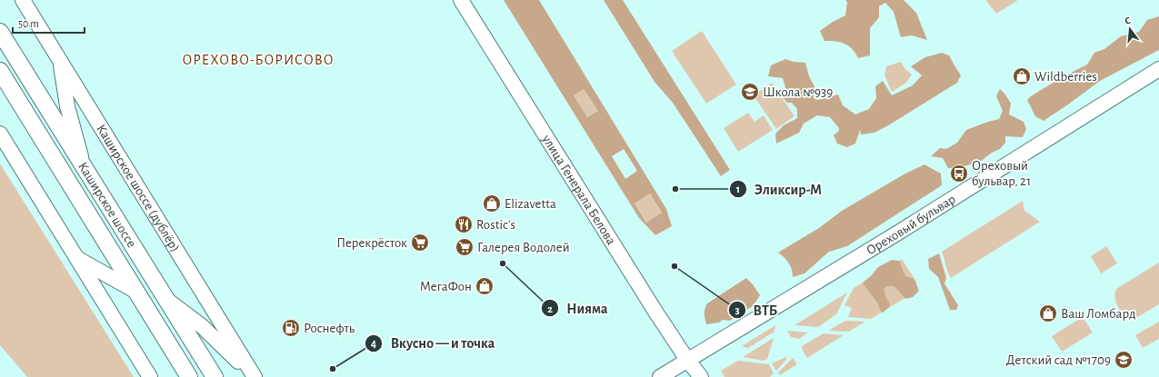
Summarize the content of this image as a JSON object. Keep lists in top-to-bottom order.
{
  "streets": {
    "main road": [
      "Каширское шоссе (дублёр)",
      "улица Генерала Белова",
      "Каширское шоссе",
      "Ореховый бульвар"
    ]
  },
  "crossings": [
    ["улица Генерала Белова", "Ореховый бульвар"]
  ],
  "districts": ["ОРЕХОВО-БОРИСОВО"],
  "places": {
    "shop": [
      "Wildberries",
      "Elizavetta",
      "МегаФон",
      "Ваш Ломбард"
    ],
    "school or university": ["Школа №939", "Детский сад №1709"],
    "bus stop": ["Ореховый бульвар, 21"],
    "other": [
      "Эликсир-М",
      "Нияма",
      "ВТБ",
      "Вкусно — и точка"
    ],
    "restaurant": ["Rostic's"],
    "supermarket": ["Перекрёсток", "Галерея Водолей"],
    "fuel station": ["Роснефть"]
  },
  "scale_bar": "50 m",
  "north": "top"
}
